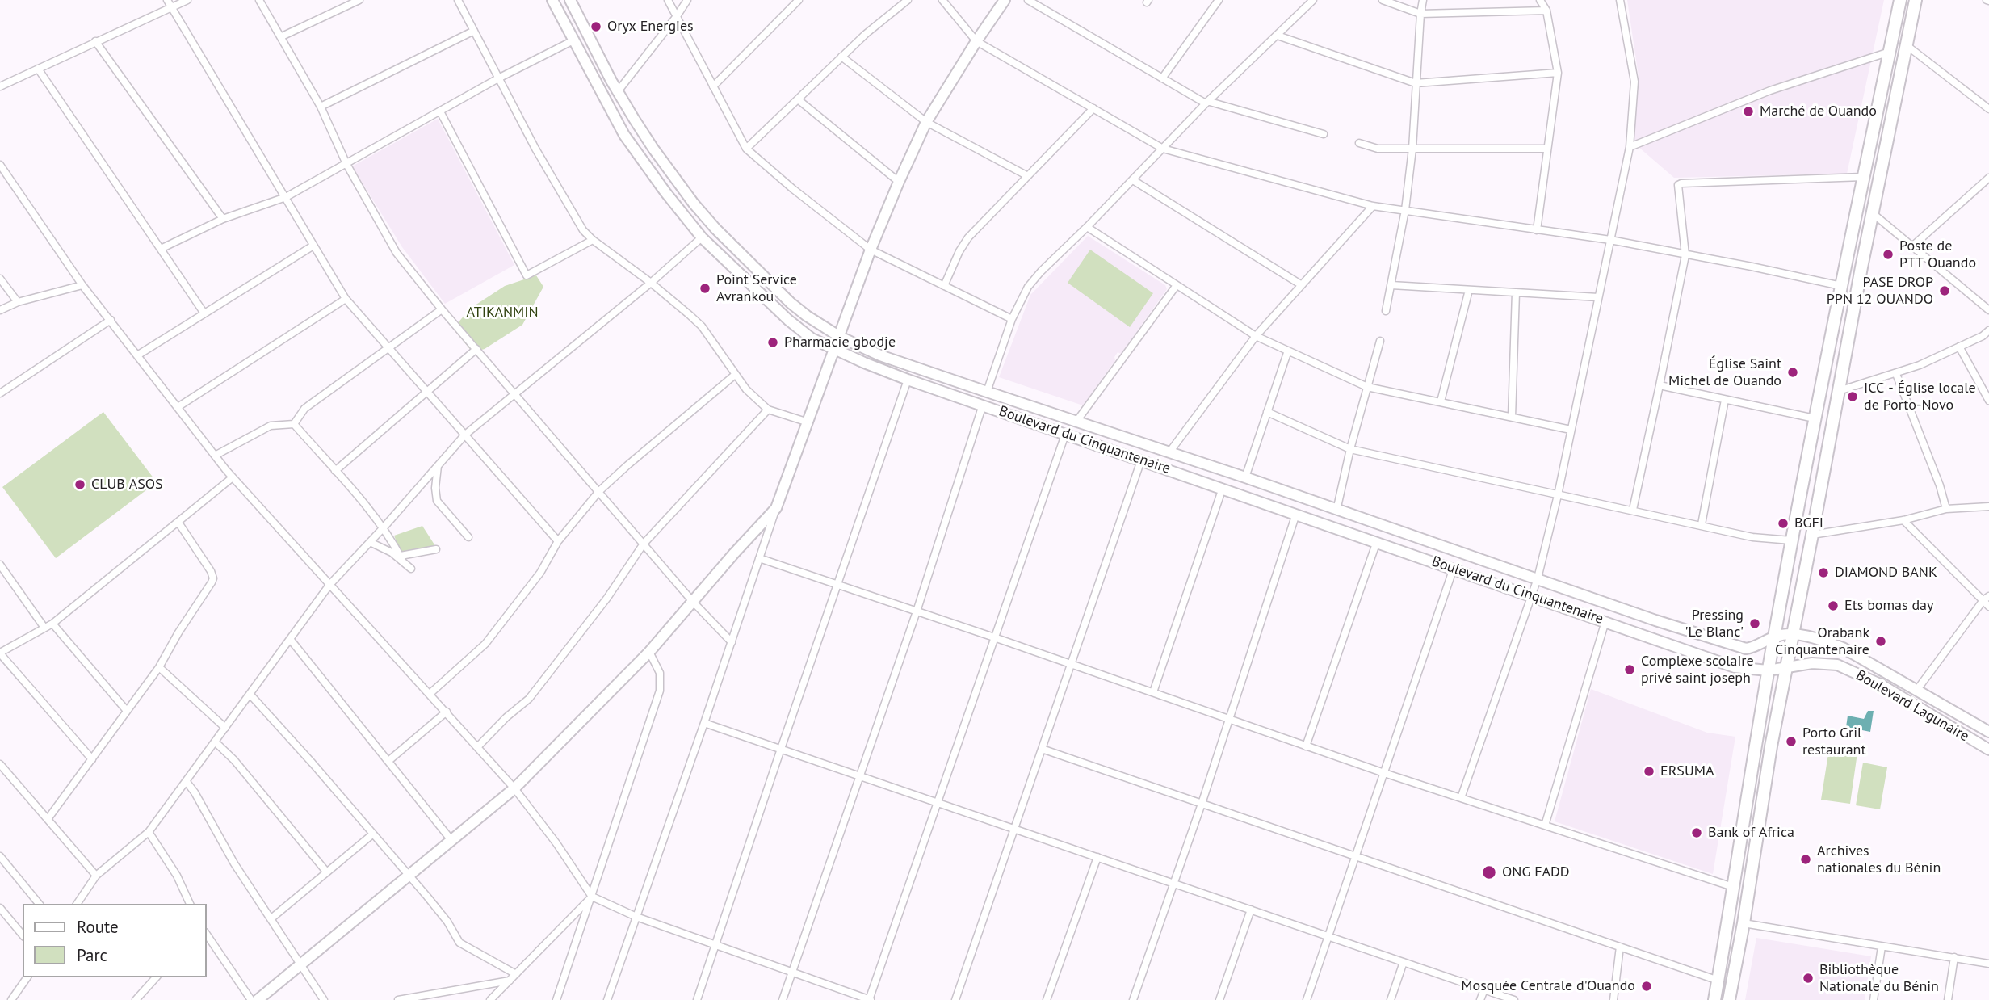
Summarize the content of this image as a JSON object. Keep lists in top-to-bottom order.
{
  "streets": {
    "main road": ["Boulevard du Cinquantenaire", "Boulevard Lagunaire"]
  },
  "crossings": [
    ["Boulevard du Cinquantenaire", "Boulevard Lagunaire"]
  ],
  "parks": ["ATIKANMIN"],
  "places": [
    "Oryx Energies",
    "Marché de Ouando",
    "Poste de PTT Ouando",
    "Point Service Avrankou",
    "PASE DROP PPN 12 OUANDO",
    "Pharmacie gbodje",
    "Église Saint Michel de Ouando",
    "ICC - Église locale de Porto-Novo",
    "CLUB ASOS",
    "BGFI",
    "DIAMOND BANK",
    "Ets bomas day",
    "Pressing 'Le Blanc'",
    "Orabank Cinquantenaire",
    "Complexe scolaire privé saint joseph",
    "Porto Gril restaurant",
    "ERSUMA",
    "Bank of Africa",
    "Archives nationales du Bénin",
    "ONG FADD",
    "Bibliothèque Nationale du Bénin",
    "Mosquée Centrale d'Ouando"
  ],
  "legend": ["Route", "Parc"]
}
